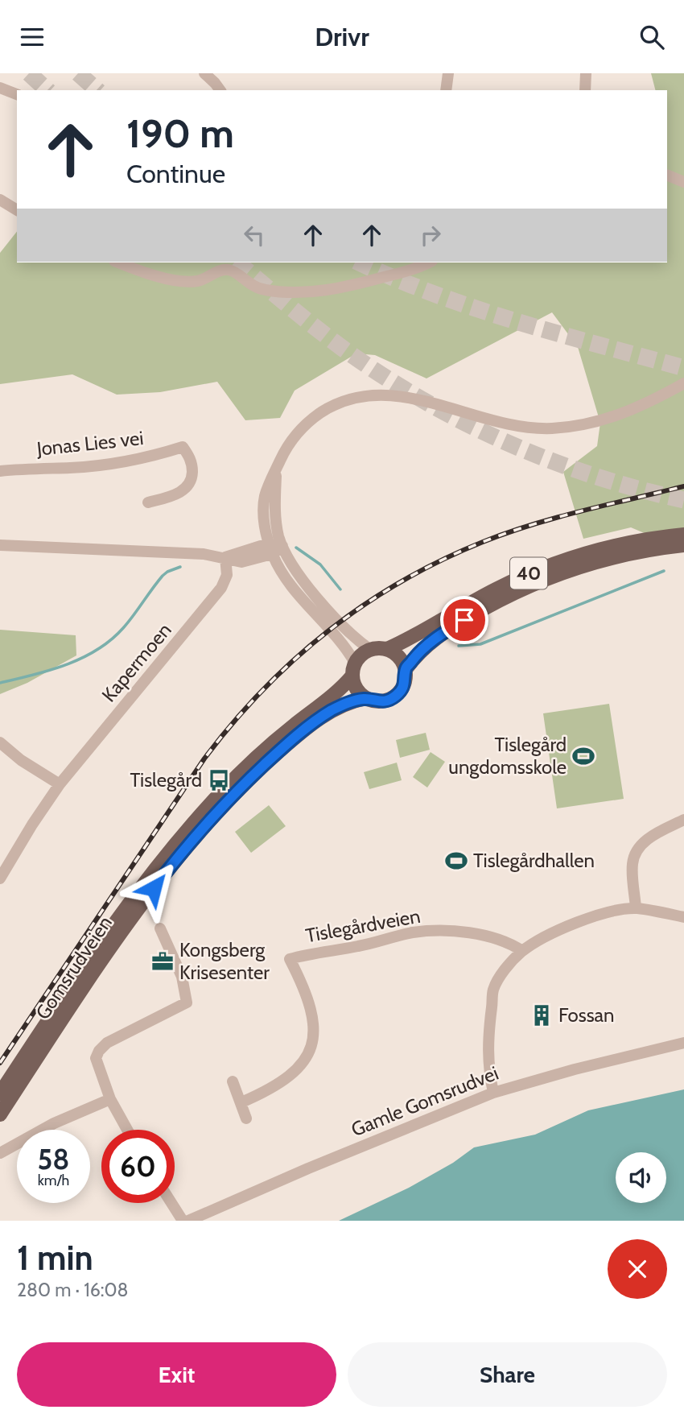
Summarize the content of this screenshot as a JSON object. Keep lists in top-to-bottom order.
{
  "streets": {
    "main road": ["40", "Gomsrudveien"],
    "street": [
      "Jonas Lies vei",
      "Kapermoen",
      "Tislegårdveien",
      "Gamle Gomsrudvei"
    ]
  },
  "crossings": [
    ["40", "Gomsrudveien"]
  ],
  "places": {
    "sports": ["Tislegård ungdomsskole", "Tislegårdhallen"],
    "bus stop": ["Tislegård"],
    "office": ["Kongsberg Krisesenter"],
    "building": ["Fossan"]
  },
  "page": {
    "header": "Drivr",
    "turn": ["190 m", "Continue"],
    "speed": "58 km/h",
    "limit": "60",
    "heading": ["1 min", "280 m · 16:08"],
    "buttons": ["Exit", "Share"]
  }
}
